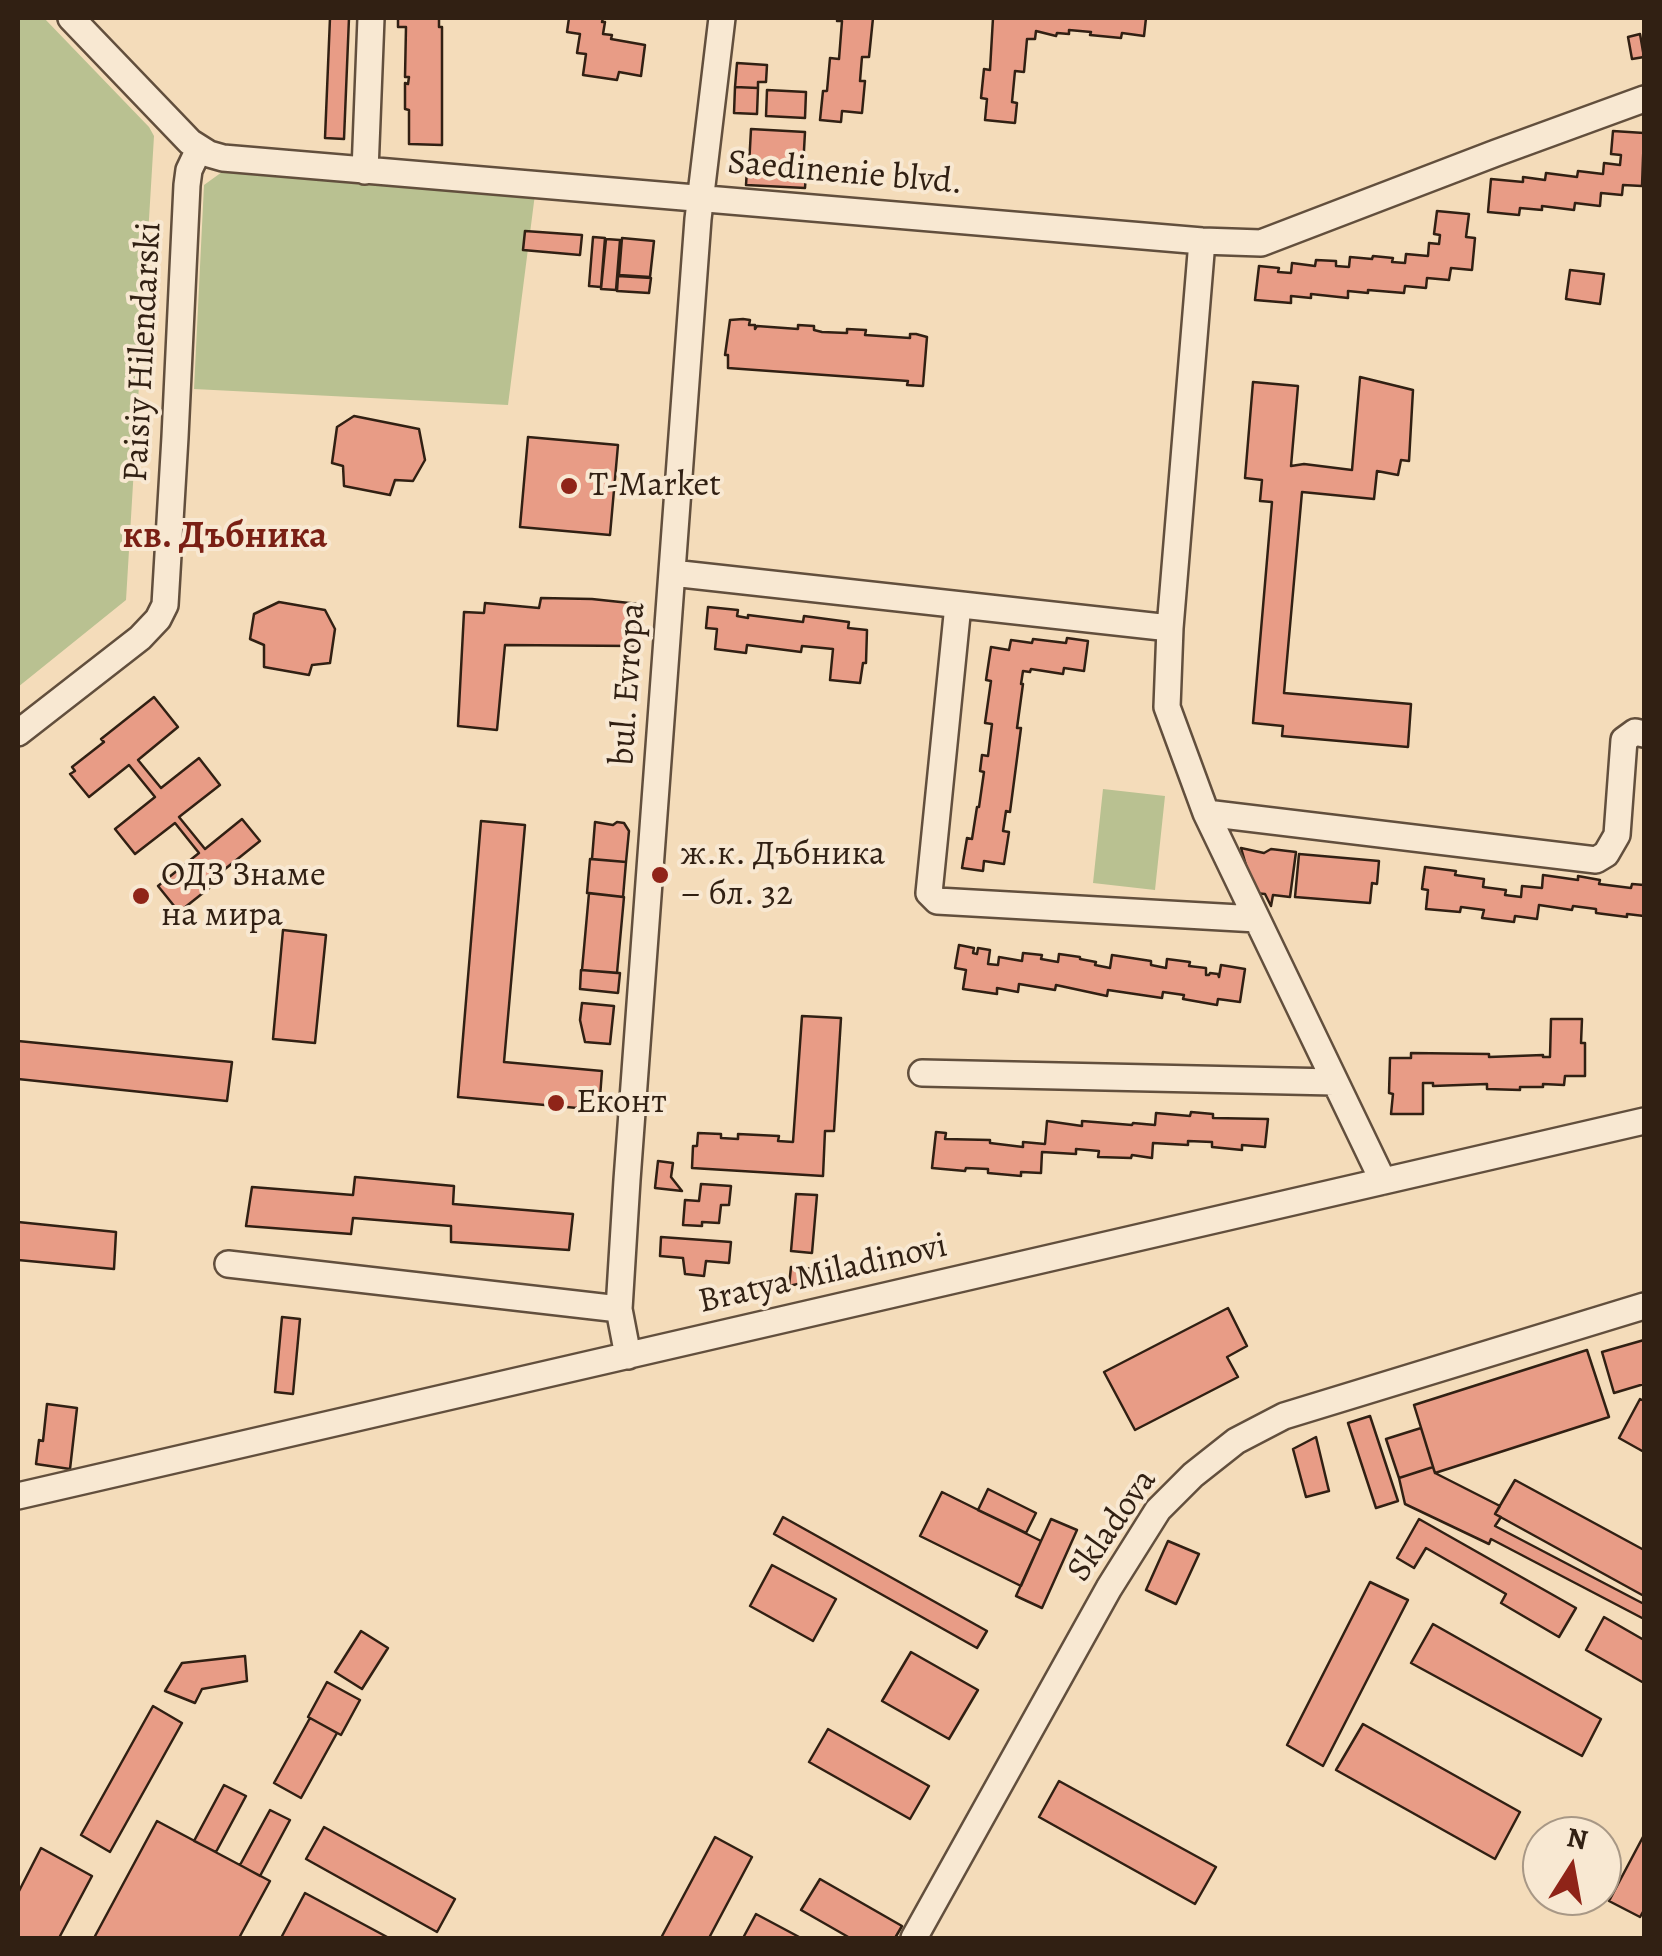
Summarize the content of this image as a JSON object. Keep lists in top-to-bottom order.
{
  "streets": {
    "street": [
      "Saedinenie blvd.",
      "Paisiy Hilendarski",
      "bul. Evropa",
      "Bratya Miladinovi",
      "Skladova"
    ]
  },
  "crossings": [
    ["Saedinenie blvd.", "Paisiy Hilendarski"],
    ["Saedinenie blvd.", "bul. Evropa"],
    ["bul. Evropa", "Bratya Miladinovi"]
  ],
  "districts": ["кв. Дъбника"],
  "places": [
    "T-Market",
    "ж.к. Дъбника – бл. 32",
    "ОДЗ Знаме на мира",
    "Еконт"
  ],
  "north": "top"
}
